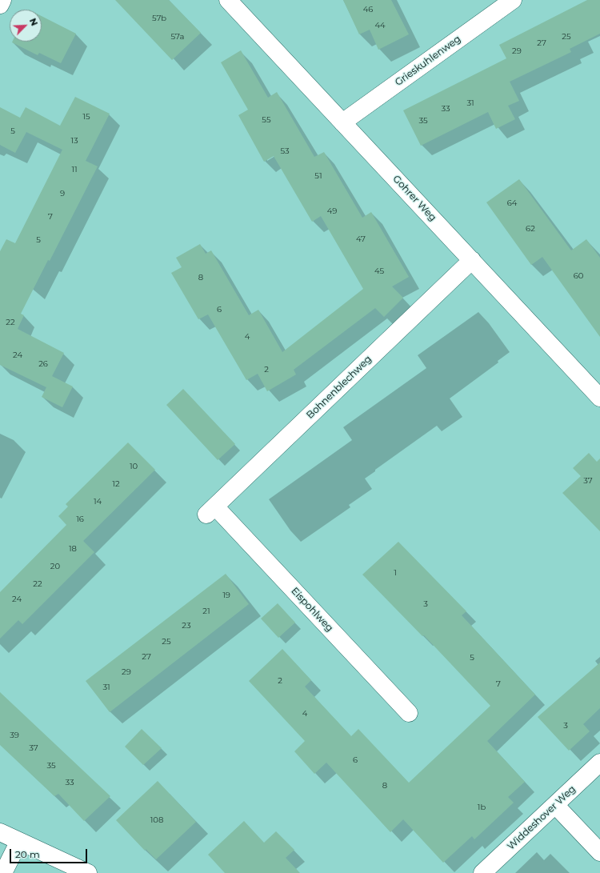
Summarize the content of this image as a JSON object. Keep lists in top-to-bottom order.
{
  "streets": {
    "street": [
      "Grieskuhlenweg",
      "Gohrer Weg",
      "Bohnenblechweg",
      "Eispohlweg",
      "Widdeshover Weg"
    ]
  },
  "crossings": [
    ["Grieskuhlenweg", "Gohrer Weg"],
    ["Gohrer Weg", "Bohnenblechweg"],
    ["Bohnenblechweg", "Eispohlweg"]
  ],
  "house_numbers": [
    "46",
    "57b",
    "44",
    "57a",
    "25",
    "27",
    "29",
    "31",
    "33",
    "15",
    "55",
    "35",
    "5",
    "13",
    "53",
    "11",
    "51",
    "9",
    "64",
    "49",
    "7",
    "62",
    "47",
    "5",
    "45",
    "60",
    "8",
    "6",
    "22",
    "4",
    "24",
    "26",
    "2",
    "10",
    "37",
    "12",
    "14",
    "16",
    "18",
    "20",
    "1",
    "22",
    "19",
    "24",
    "3",
    "21",
    "23",
    "25",
    "27",
    "5",
    "29",
    "2",
    "7",
    "31",
    "4",
    "3",
    "39",
    "37",
    "6",
    "35",
    "33",
    "8",
    "1b",
    "108"
  ],
  "scale_bar": "20 m",
  "north": "top right"
}
